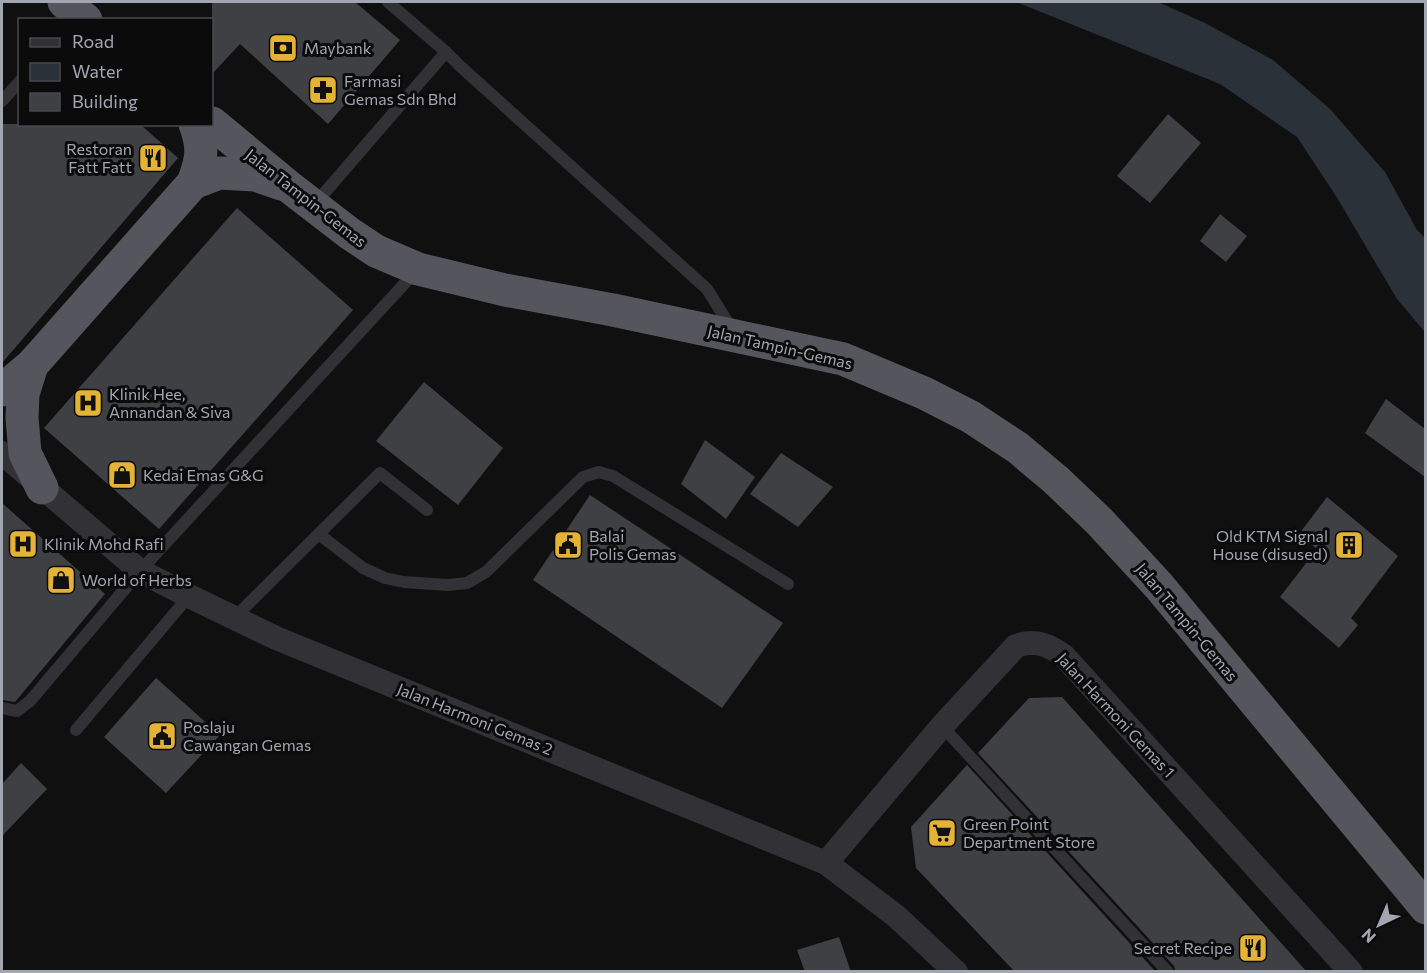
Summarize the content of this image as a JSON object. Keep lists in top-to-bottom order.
{
  "streets": {
    "highway": ["Jalan Tampin-Gemas"],
    "street": ["Jalan Harmoni Gemas 1", "Jalan Harmoni Gemas 2"]
  },
  "crossings": [
    ["Jalan Harmoni Gemas 1", "Jalan Harmoni Gemas 2"]
  ],
  "places": {
    "bank": ["Maybank"],
    "pharmacy": ["Farmasi Gemas Sdn Bhd"],
    "restaurant": ["Restoran Fatt Fatt", "Secret Recipe"],
    "hospital": ["Klinik Hee, Annandan & Siva", "Klinik Mohd Rafi"],
    "shop": ["Kedai Emas G&G", "World of Herbs"],
    "public building": ["Balai Polis Gemas", "Poslaju Cawangan Gemas"],
    "building": ["Old KTM Signal House (disused)"],
    "supermarket": ["Green Point Department Store"]
  },
  "legend": ["Road", "Water", "Building"],
  "north": "bottom left"
}
